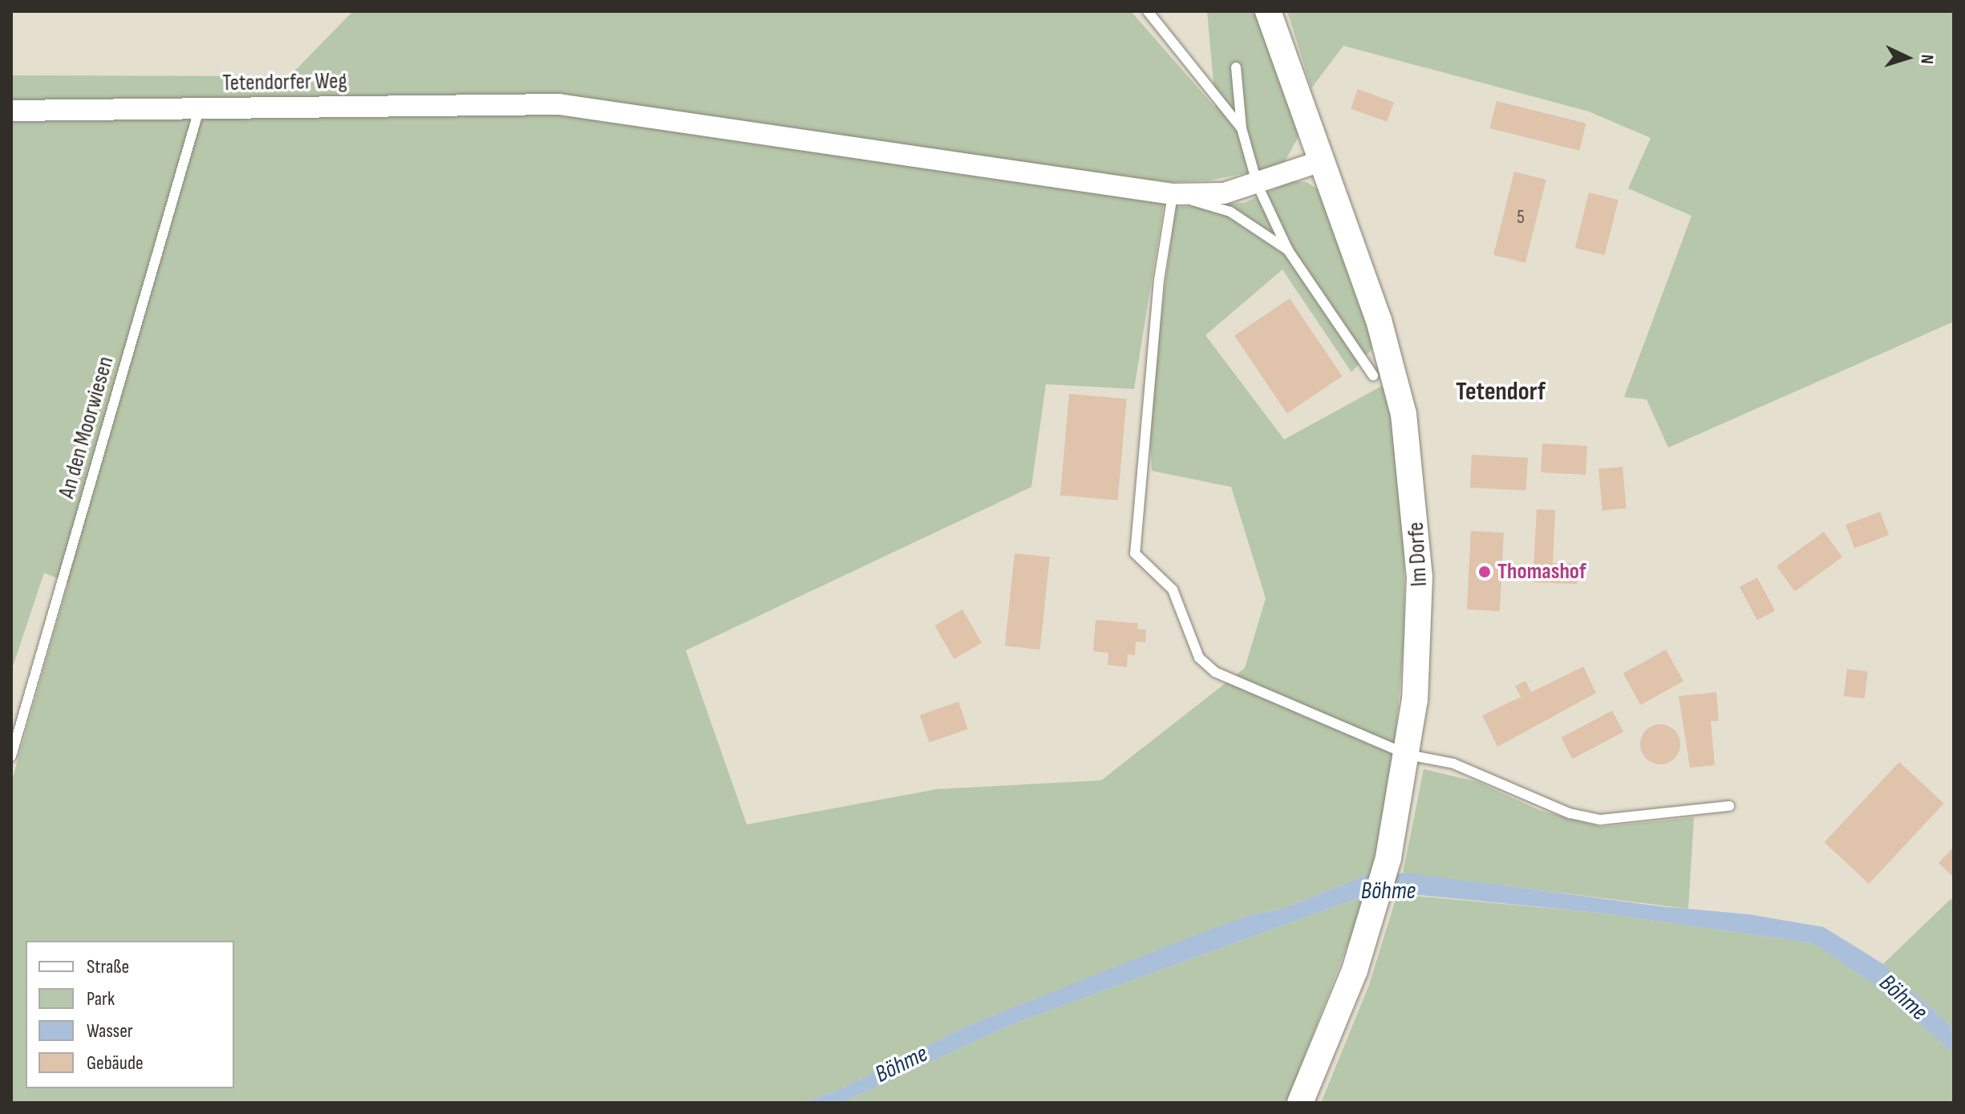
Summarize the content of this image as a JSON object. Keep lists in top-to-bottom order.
{
  "streets": {
    "street": ["Tetendorfer Weg", "Im Dorfe"],
    "lane": ["An den Moorwiesen"]
  },
  "crossings": [
    ["Tetendorfer Weg", "An den Moorwiesen"],
    ["Tetendorfer Weg", "Im Dorfe"]
  ],
  "districts": ["Tetendorf"],
  "water": ["Böhme"],
  "places": ["Thomashof"],
  "house_numbers": ["5"],
  "legend": [
    "Straße",
    "Park",
    "Wasser",
    "Gebäude"
  ],
  "north": "right"
}
